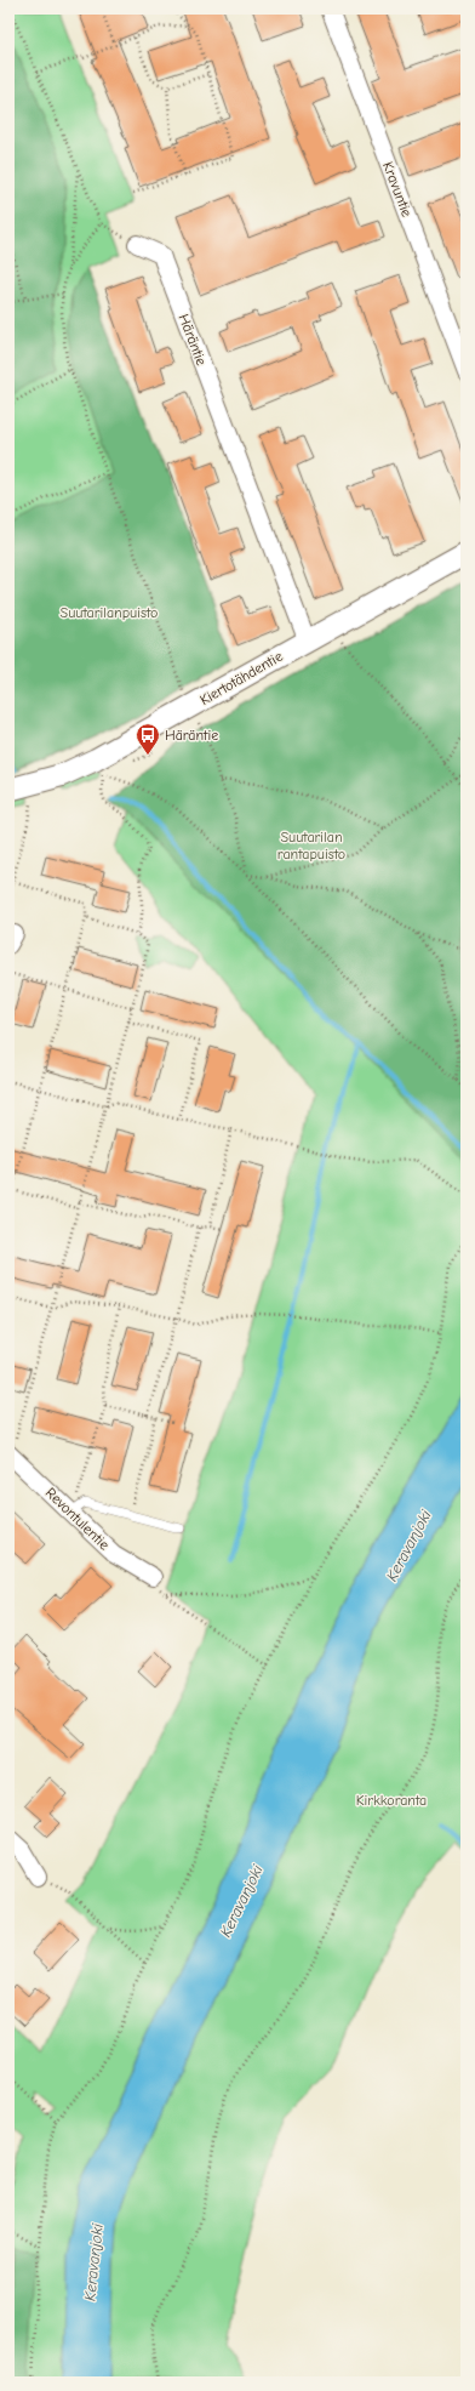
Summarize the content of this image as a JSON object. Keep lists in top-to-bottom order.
{
  "streets": {
    "street": [
      "Kravuntie",
      "Häräntie",
      "Kiertotähdentie",
      "Revontulentie"
    ]
  },
  "crossings": [
    ["Häräntie", "Kiertotähdentie"]
  ],
  "water": ["Keravanjoki"],
  "parks": ["Suutarilanpuisto", "Suutarilan rantapuisto", "Kirkkoranta"],
  "places": {
    "bus stop": ["Häräntie"]
  }
}
